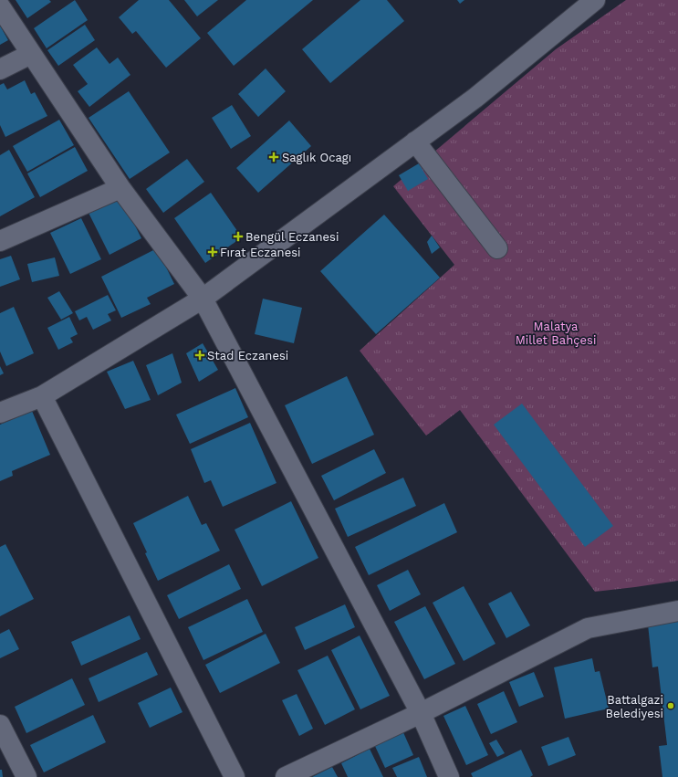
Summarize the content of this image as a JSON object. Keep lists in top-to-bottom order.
{
  "parks": ["Malatya Millet Bahçesi"],
  "places": {
    "health": [
      "Saglık Ocagı",
      "Bengül Eczanesi",
      "Fırat Eczanesi",
      "Stad Eczanesi"
    ],
    "other": ["Battalgazi Belediyesi"]
  }
}
